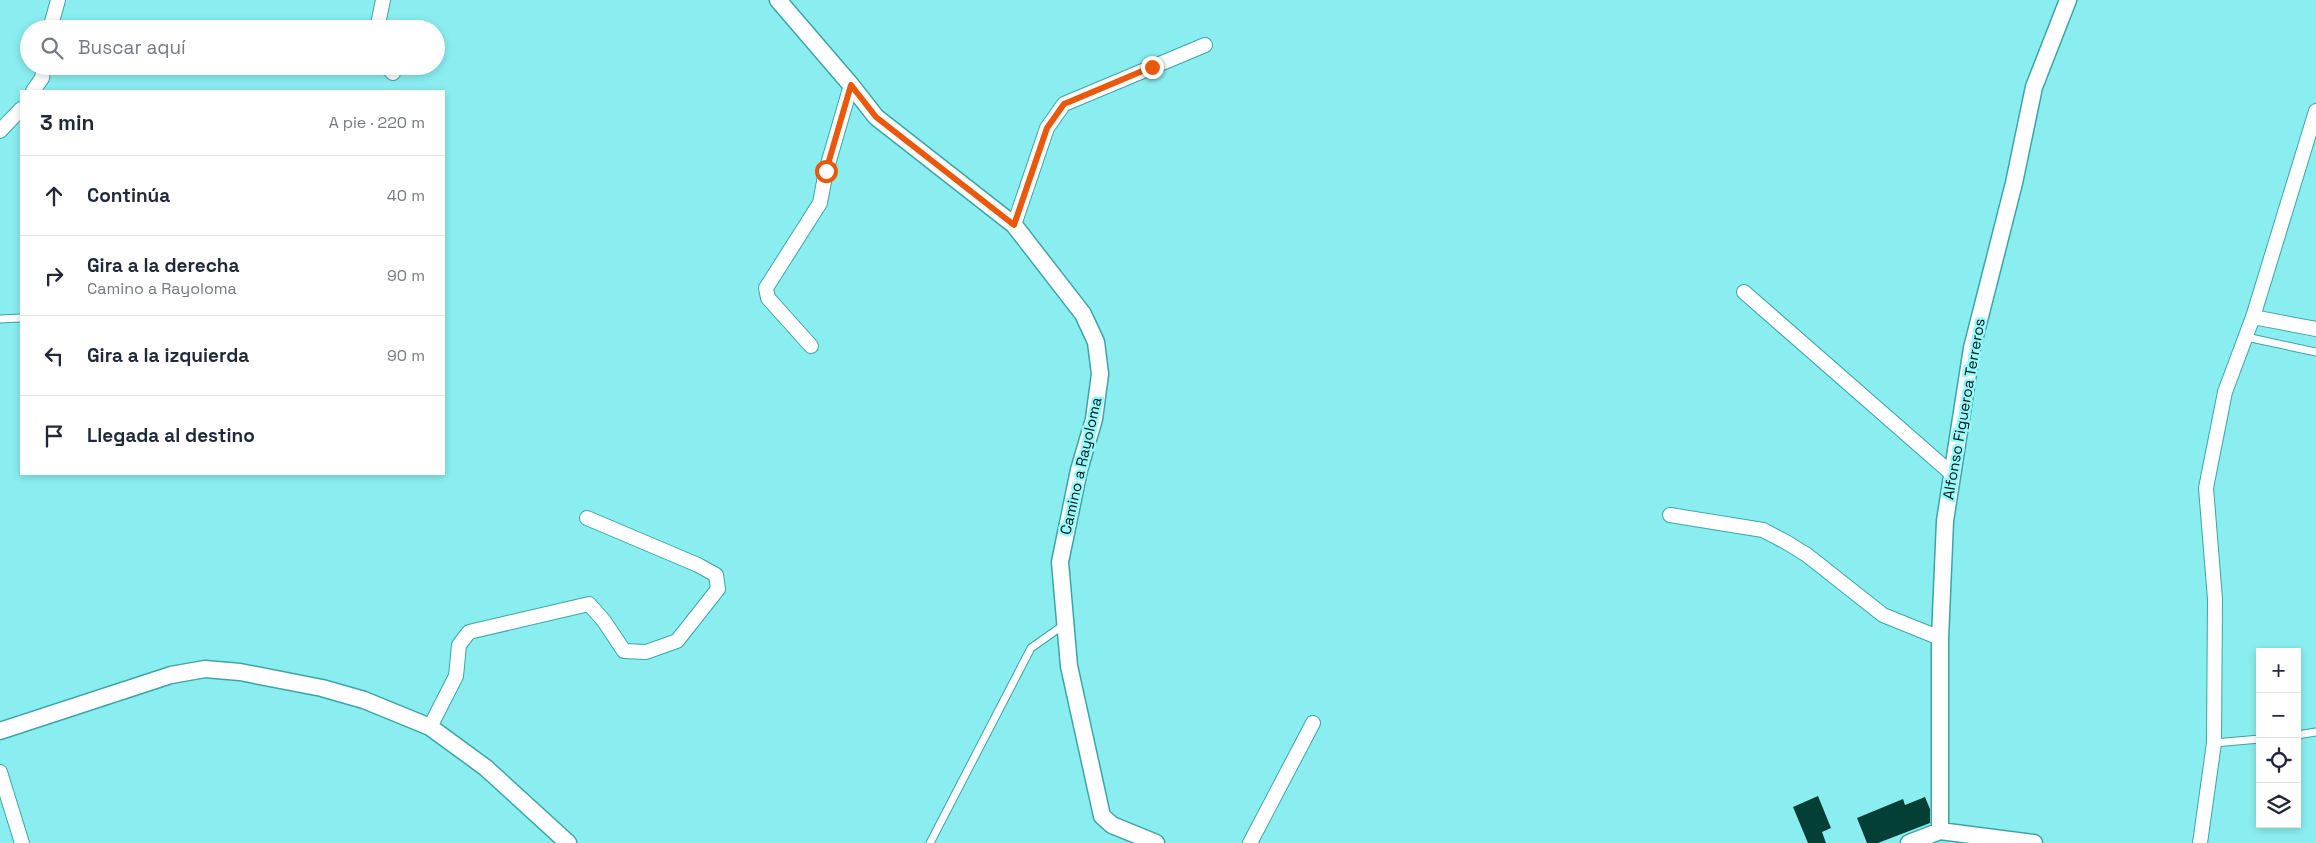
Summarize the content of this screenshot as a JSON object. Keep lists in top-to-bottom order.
{
  "streets": {
    "street": ["Alfonso Figueroa Terreros", "Camino a Rayoloma"]
  },
  "page": {
    "search": "Buscar aquí",
    "heading": ["3 min", "A pie · 220 m"],
    "list": [
      ["Continúa", "40 m"],
      ["Gira a la derecha", "Camino a Rayoloma", "90 m"],
      ["Gira a la izquierda", "90 m"],
      "Llegada al destino"
    ],
    "map_buttons": ["+", "−"]
  }
}
